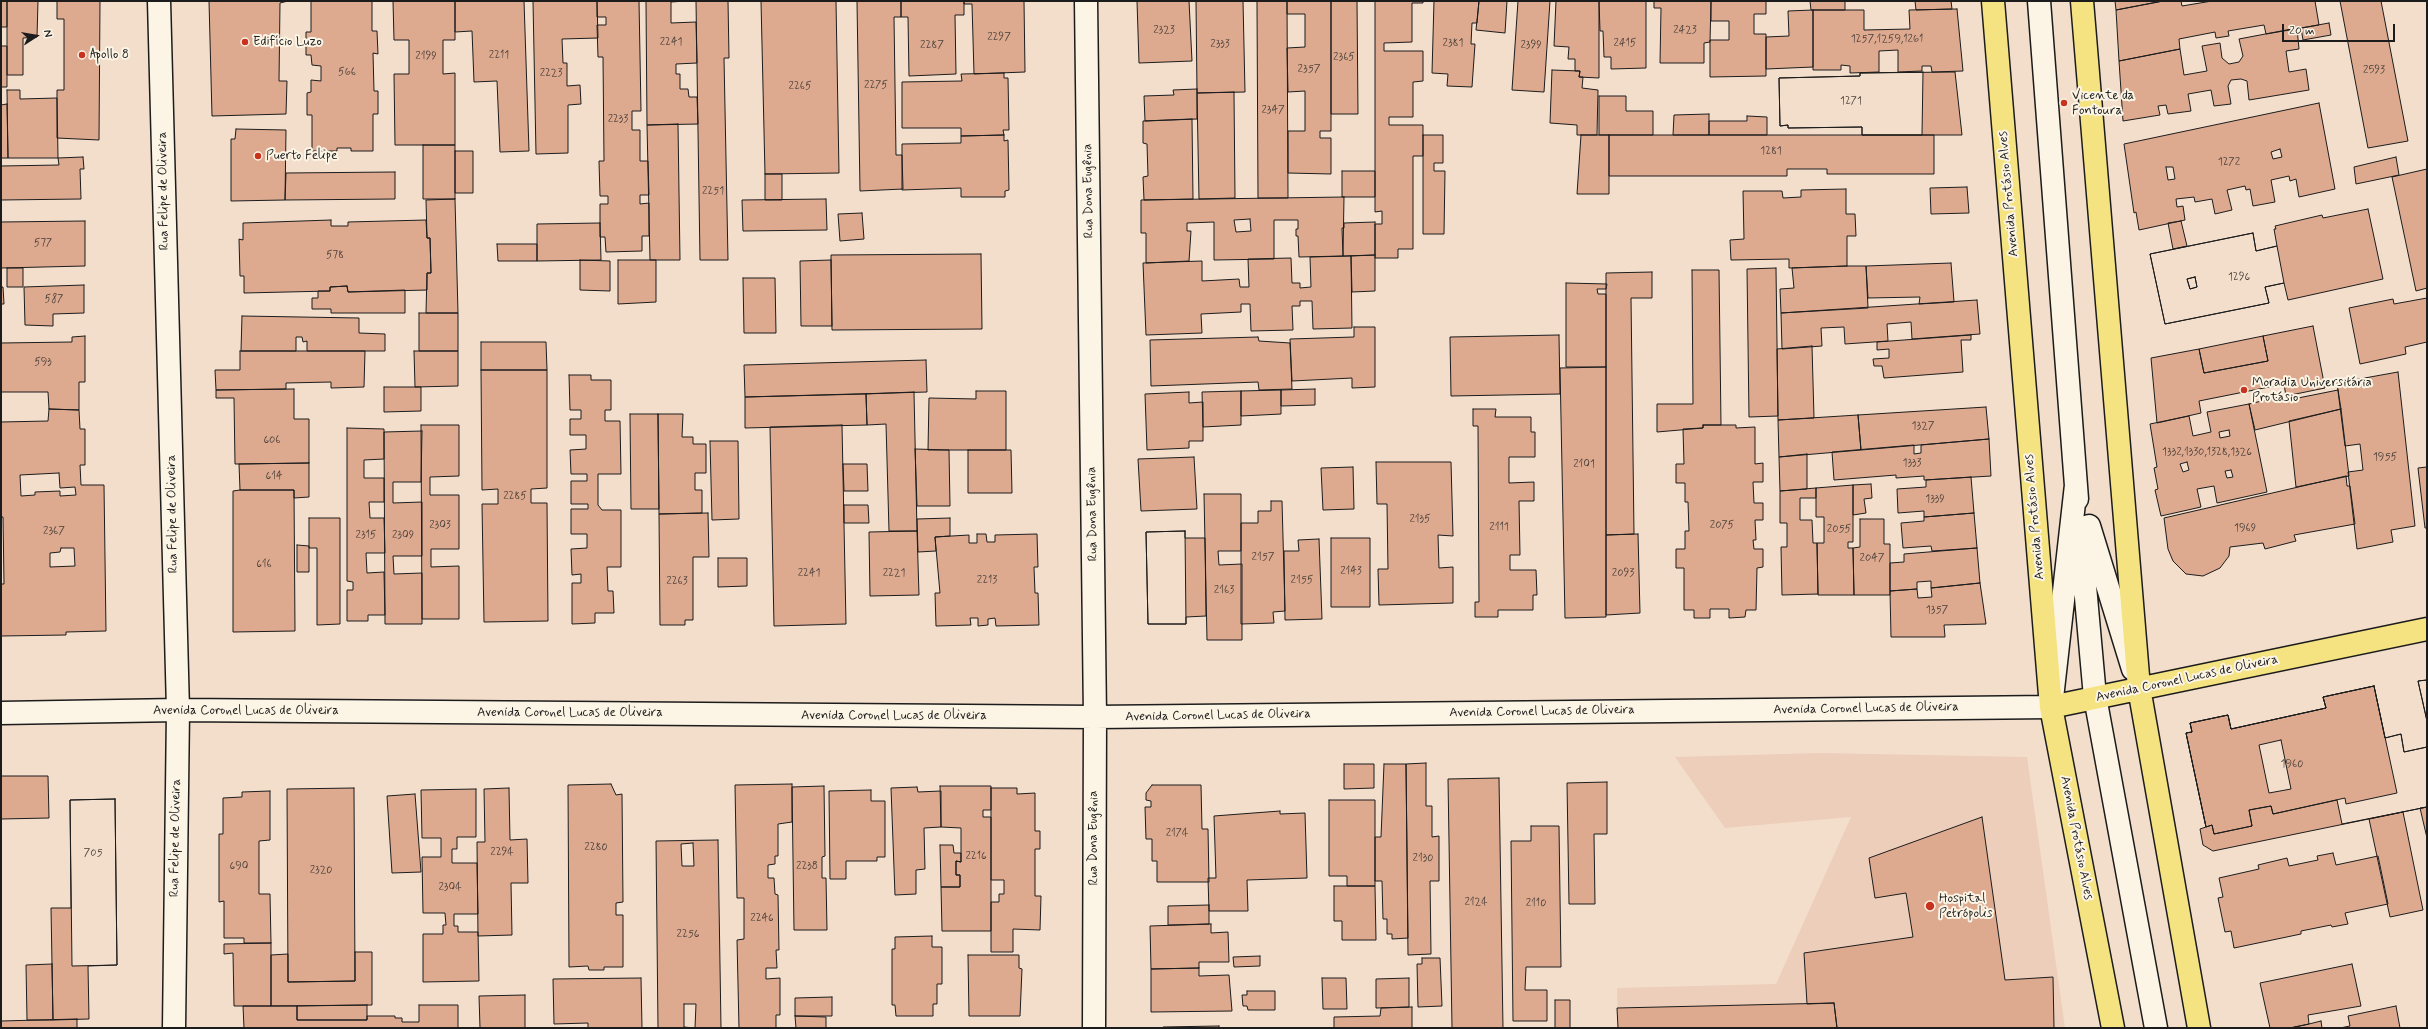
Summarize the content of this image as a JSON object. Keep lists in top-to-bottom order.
{
  "streets": {
    "main road": ["Avenida Protásio Alves", "Avenida Coronel Lucas de Oliveira"],
    "street": ["Rua Felipe de Oliveira", "Rua Dona Eugênia"]
  },
  "crossings": [
    ["Rua Felipe de Oliveira", "Avenida Coronel Lucas de Oliveira"],
    ["Rua Dona Eugênia", "Avenida Coronel Lucas de Oliveira"],
    ["Avenida Protásio Alves", "Avenida Coronel Lucas de Oliveira"]
  ],
  "places": [
    "Edifício Luzo",
    "Apollo 8",
    "Vicente da Fontoura",
    "Puerto Felipe",
    "Moradia Universitária Protásio",
    "Hospital Petrópolis"
  ],
  "house_numbers": [
    "2323",
    "2423",
    "2297",
    "1257,1259,1261",
    "2241",
    "2381",
    "2415",
    "2333",
    "2287",
    "2399",
    "2211",
    "2199",
    "2365",
    "2357",
    "2593",
    "566",
    "2223",
    "2275",
    "2265",
    "1271",
    "2347",
    "2233",
    "1281",
    "1272",
    "2251",
    "577",
    "578",
    "1296",
    "587",
    "593",
    "1327",
    "606",
    "1332,1330,1328,1326",
    "1955",
    "1333",
    "2101",
    "614",
    "2285",
    "1339",
    "2135",
    "2303",
    "2075",
    "2111",
    "1969",
    "2055",
    "2367",
    "2315",
    "2309",
    "2157",
    "2047",
    "616",
    "2143",
    "2241",
    "2221",
    "2093",
    "2213",
    "2155",
    "2263",
    "2163",
    "1357",
    "1960",
    "2174",
    "2280",
    "2294",
    "705",
    "2216",
    "2130",
    "690",
    "2238",
    "2320",
    "2304",
    "2124",
    "2110",
    "2246",
    "2256"
  ],
  "scale_bar": "20 m",
  "north": "right"
}
